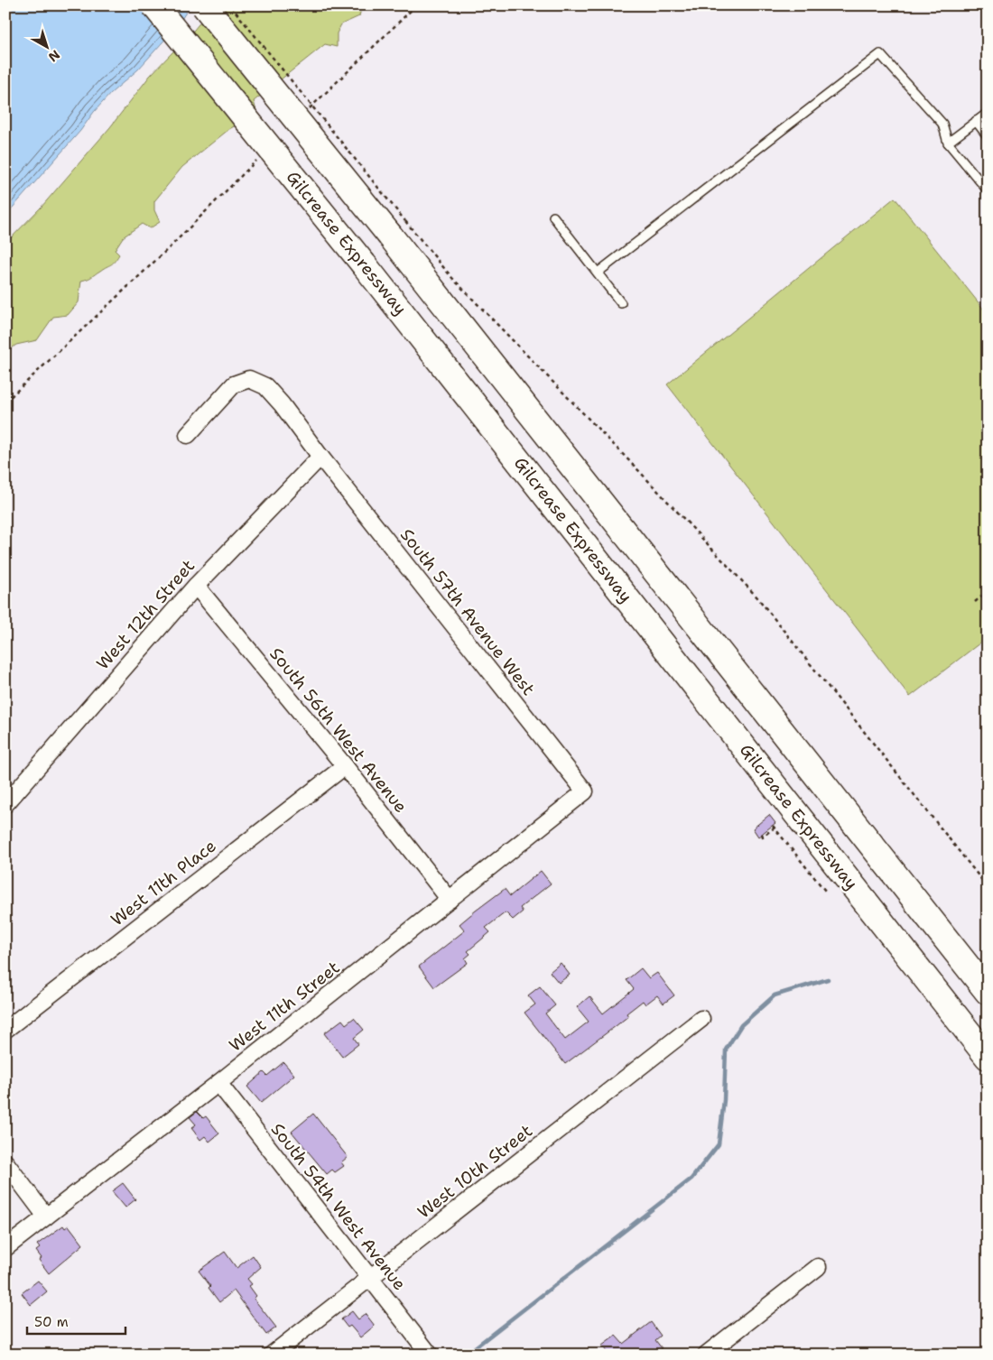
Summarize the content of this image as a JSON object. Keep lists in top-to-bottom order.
{
  "streets": {
    "highway": ["Gilcrease Expressway"],
    "street": [
      "South 57th Avenue West",
      "West 12th Street",
      "South 56th West Avenue",
      "West 11th Place",
      "West 11th Street",
      "West 10th Street",
      "South 54th West Avenue"
    ]
  },
  "crossings": [
    ["South 57th Avenue West", "West 12th Street"],
    ["South 57th Avenue West", "West 11th Street"],
    ["West 12th Street", "South 56th West Avenue"],
    ["South 56th West Avenue", "West 11th Place"],
    ["South 56th West Avenue", "West 11th Street"],
    ["West 11th Street", "South 54th West Avenue"],
    ["West 10th Street", "South 54th West Avenue"]
  ],
  "scale_bar": "50 m",
  "north": "bottom right"
}
